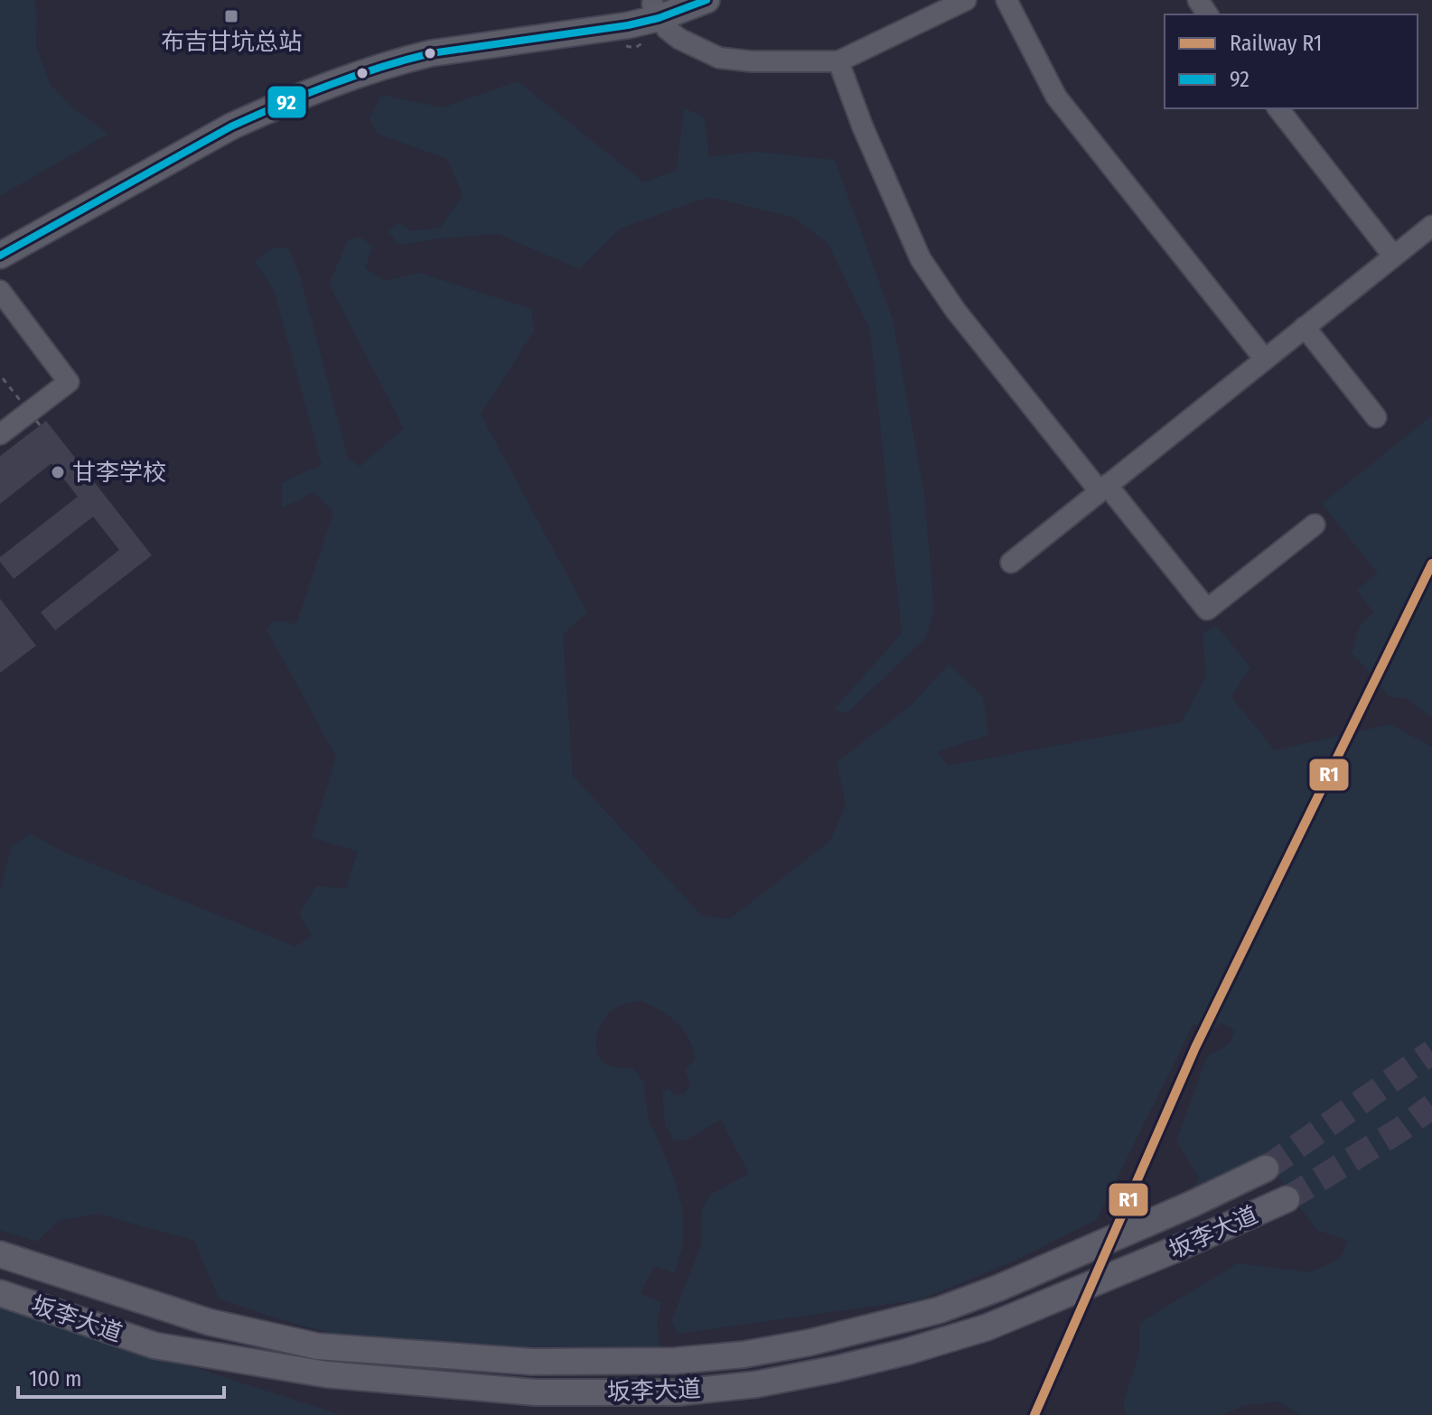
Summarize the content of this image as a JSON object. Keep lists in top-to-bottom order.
{
  "streets": {
    "main road": ["坂李大道"]
  },
  "places": {
    "transit": ["布吉甘坑总站"],
    "other": ["甘李学校"]
  },
  "lines": ["transit line 92", "rail line R1"],
  "legend": ["Railway R1", "92"],
  "scale_bar": "100 m"
}
